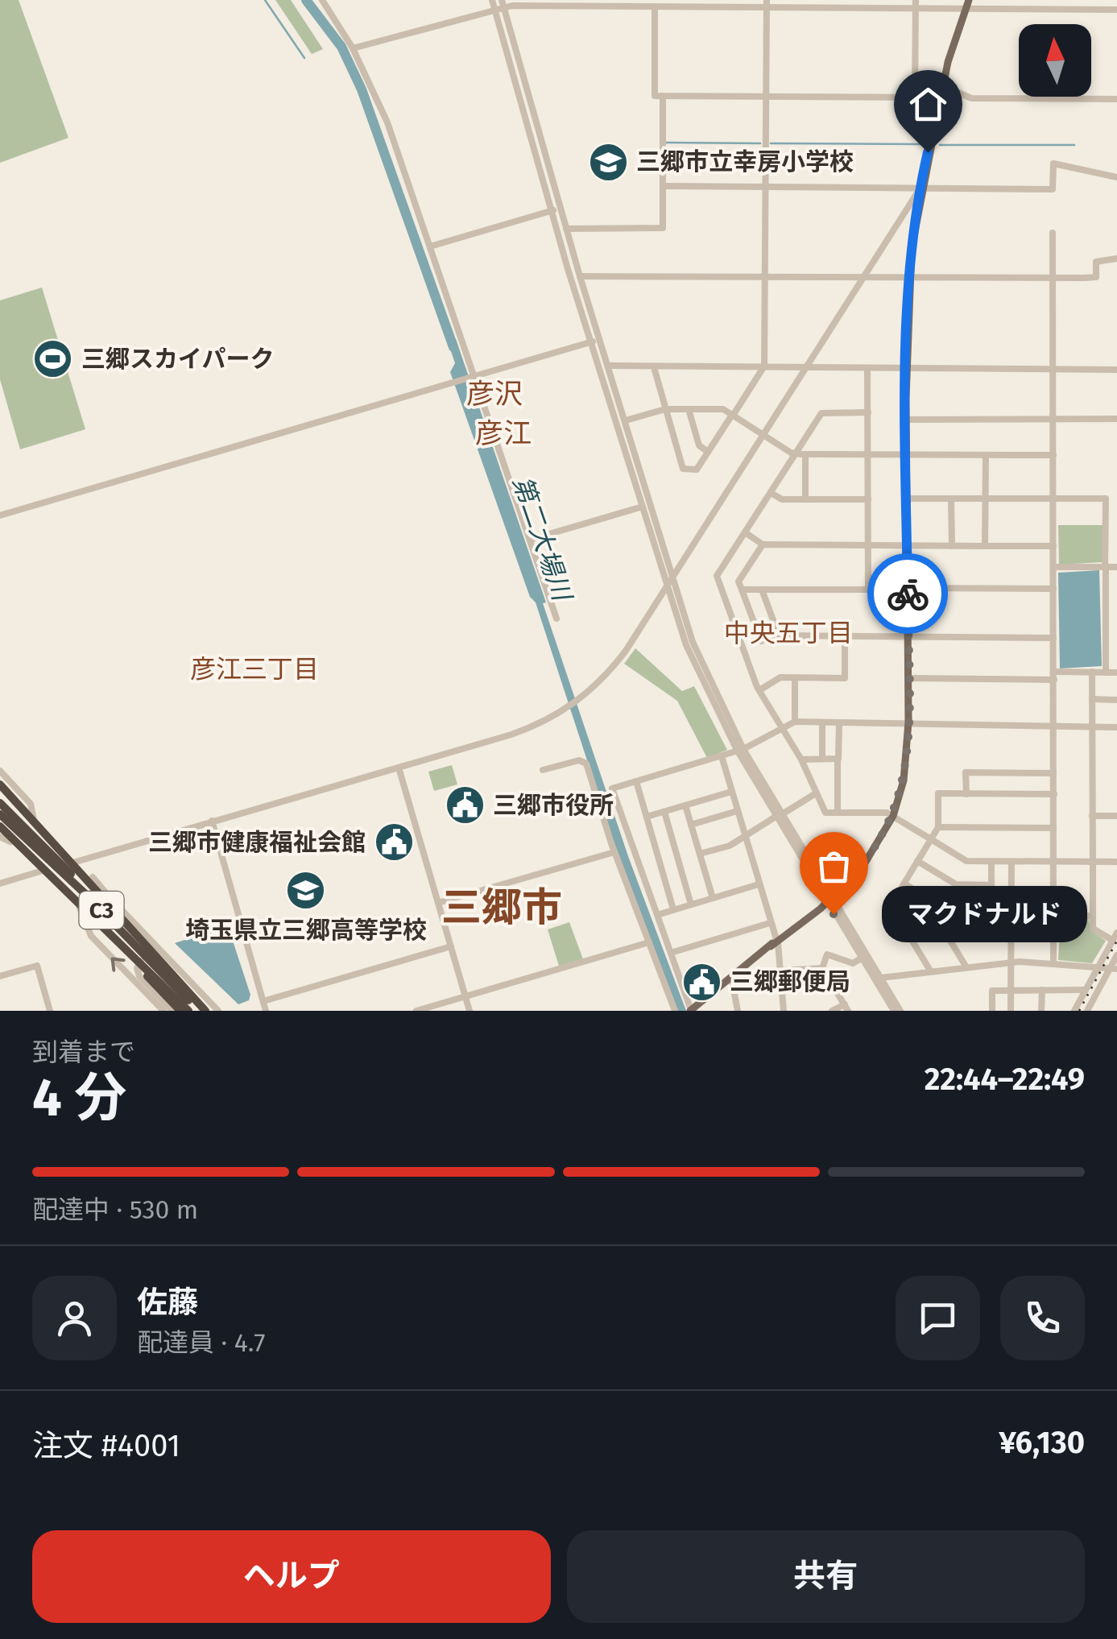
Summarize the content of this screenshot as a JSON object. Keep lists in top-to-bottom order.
{
  "streets": {
    "highway": ["C3"]
  },
  "districts": [
    "彦沢",
    "彦江",
    "中央五丁目",
    "彦江三丁目",
    "三郷市"
  ],
  "water": ["第二大場川"],
  "places": {
    "school or university": ["三郷市立幸房小学校", "埼玉県立三郷高等学校"],
    "sports": ["三郷スカイパーク"],
    "public building": ["三郷市役所", "三郷市健康福祉会館", "三郷郵便局"],
    "other": ["マクドナルド"]
  },
  "north": "top",
  "page": {
    "bubble": "マクドナルド",
    "heading": ["4 分", "到着まで", "22:44–22:49"],
    "panel": [
      "佐藤",
      "配達員 · 4.7",
      "注文 #4001",
      "¥6,130"
    ],
    "bar": "配達中 · 530 m",
    "buttons": ["ヘルプ", "共有"]
  }
}
